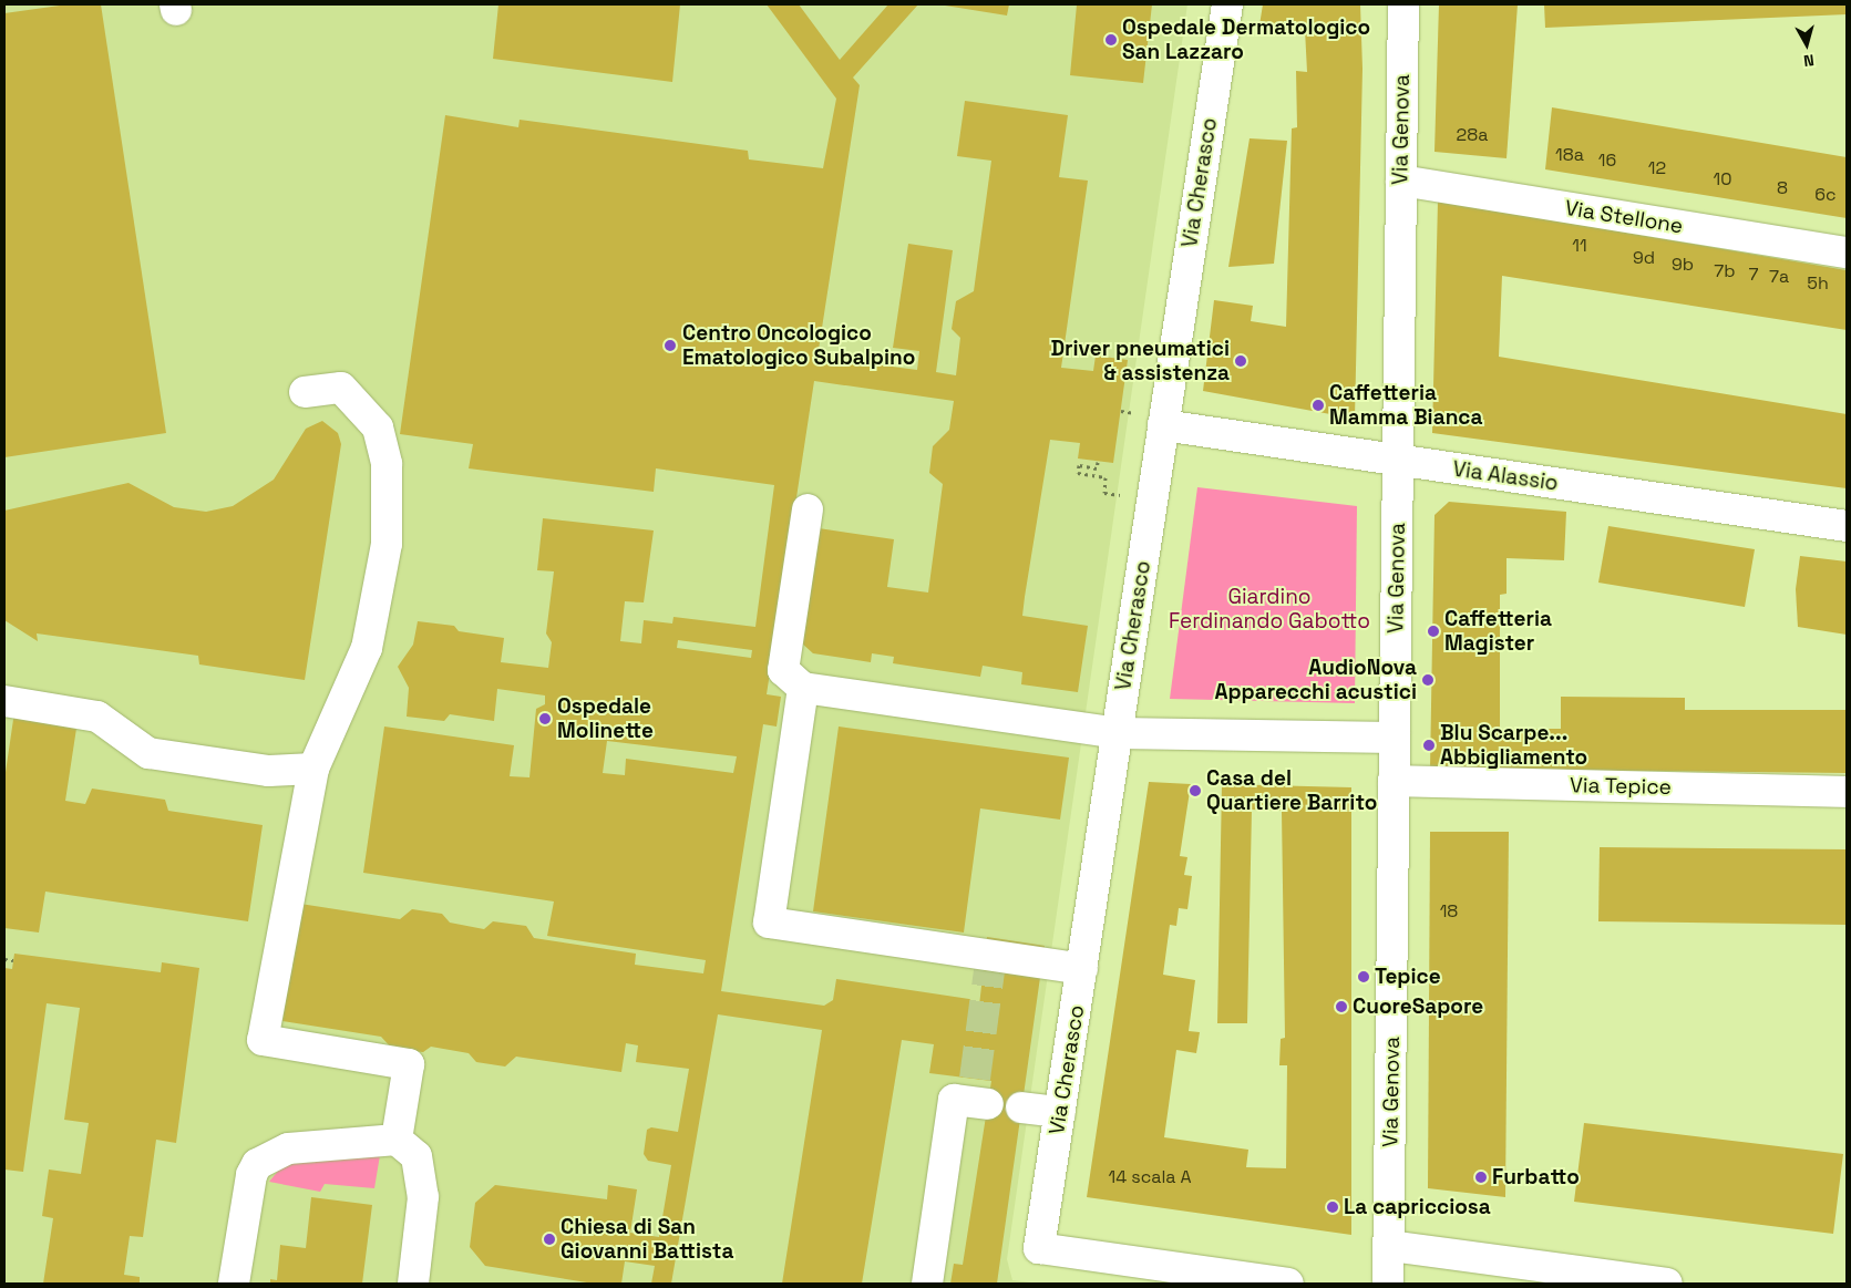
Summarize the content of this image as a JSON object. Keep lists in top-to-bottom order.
{
  "streets": {
    "street": [
      "Via Genova",
      "Via Cherasco",
      "Via Stellone",
      "Via Alassio",
      "Via Tepice"
    ]
  },
  "crossings": [
    ["Via Genova", "Via Stellone"],
    ["Via Genova", "Via Alassio"],
    ["Via Genova", "Via Tepice"],
    ["Via Cherasco", "Via Alassio"]
  ],
  "parks": ["Giardino Ferdinando Gabotto"],
  "places": [
    "Ospedale Dermatologico San Lazzaro",
    "Centro Oncologico Ematologico Subalpino",
    "Driver pneumatici & assistenza",
    "Caffetteria Mamma Bianca",
    "Caffetteria Magister",
    "AudioNova Apparecchi acustici",
    "Ospedale Molinette",
    "Blu Scarpe... Abbigliamento",
    "Casa del Quartiere Barrito",
    "Tepice",
    "CuoreSapore",
    "Furbatto",
    "La capricciosa",
    "Chiesa di San Giovanni Battista"
  ],
  "house_numbers": [
    "28a",
    "18a",
    "16",
    "12",
    "10",
    "8",
    "6c",
    "11",
    "9d",
    "9b",
    "7b",
    "7",
    "7a",
    "5h",
    "18",
    "14 scala A"
  ],
  "north": "bottom"
}
